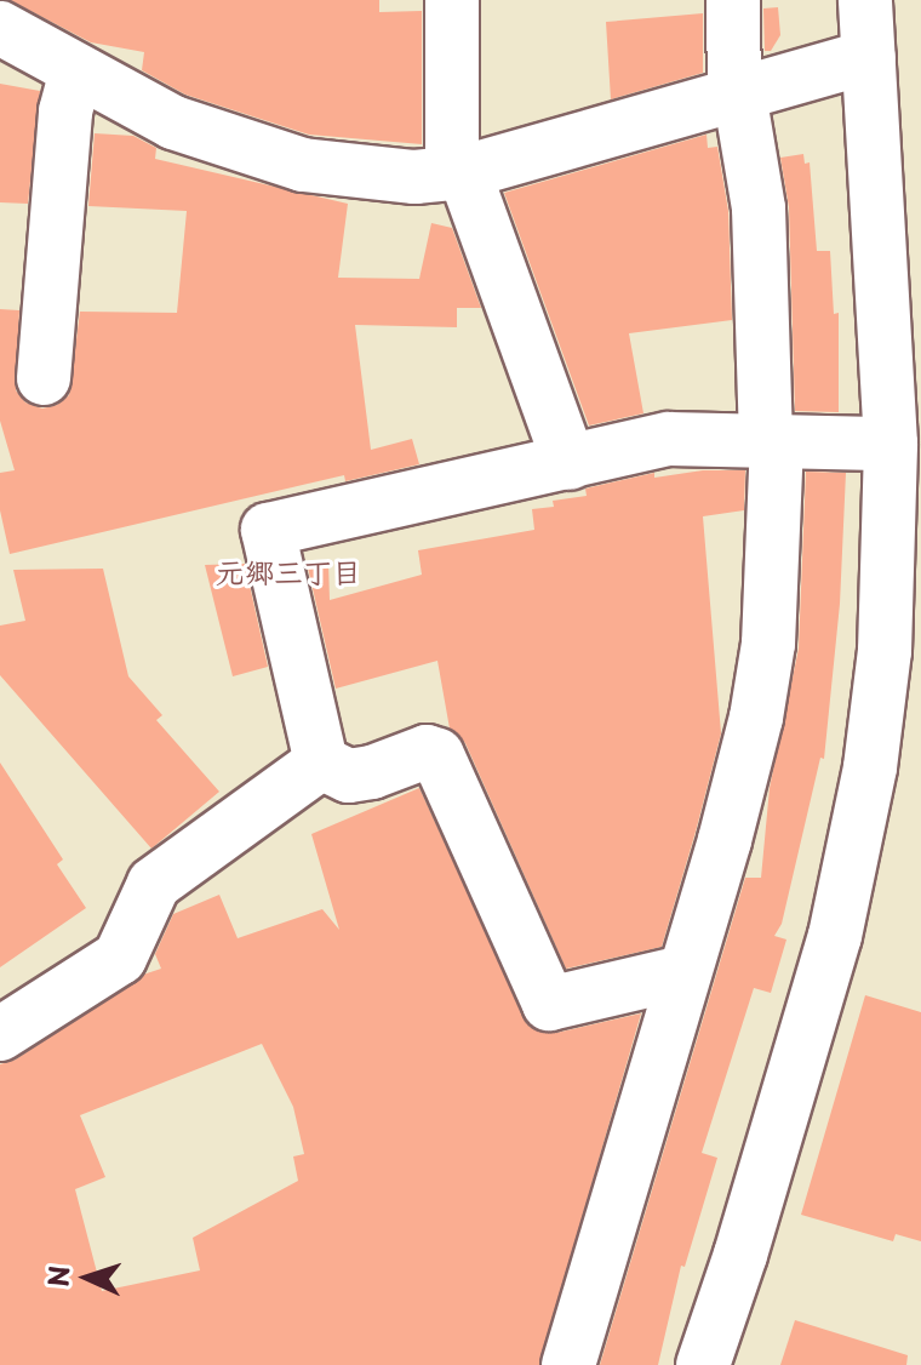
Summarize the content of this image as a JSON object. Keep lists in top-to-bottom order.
{
  "districts": ["元郷三丁目"],
  "north": "left"
}
